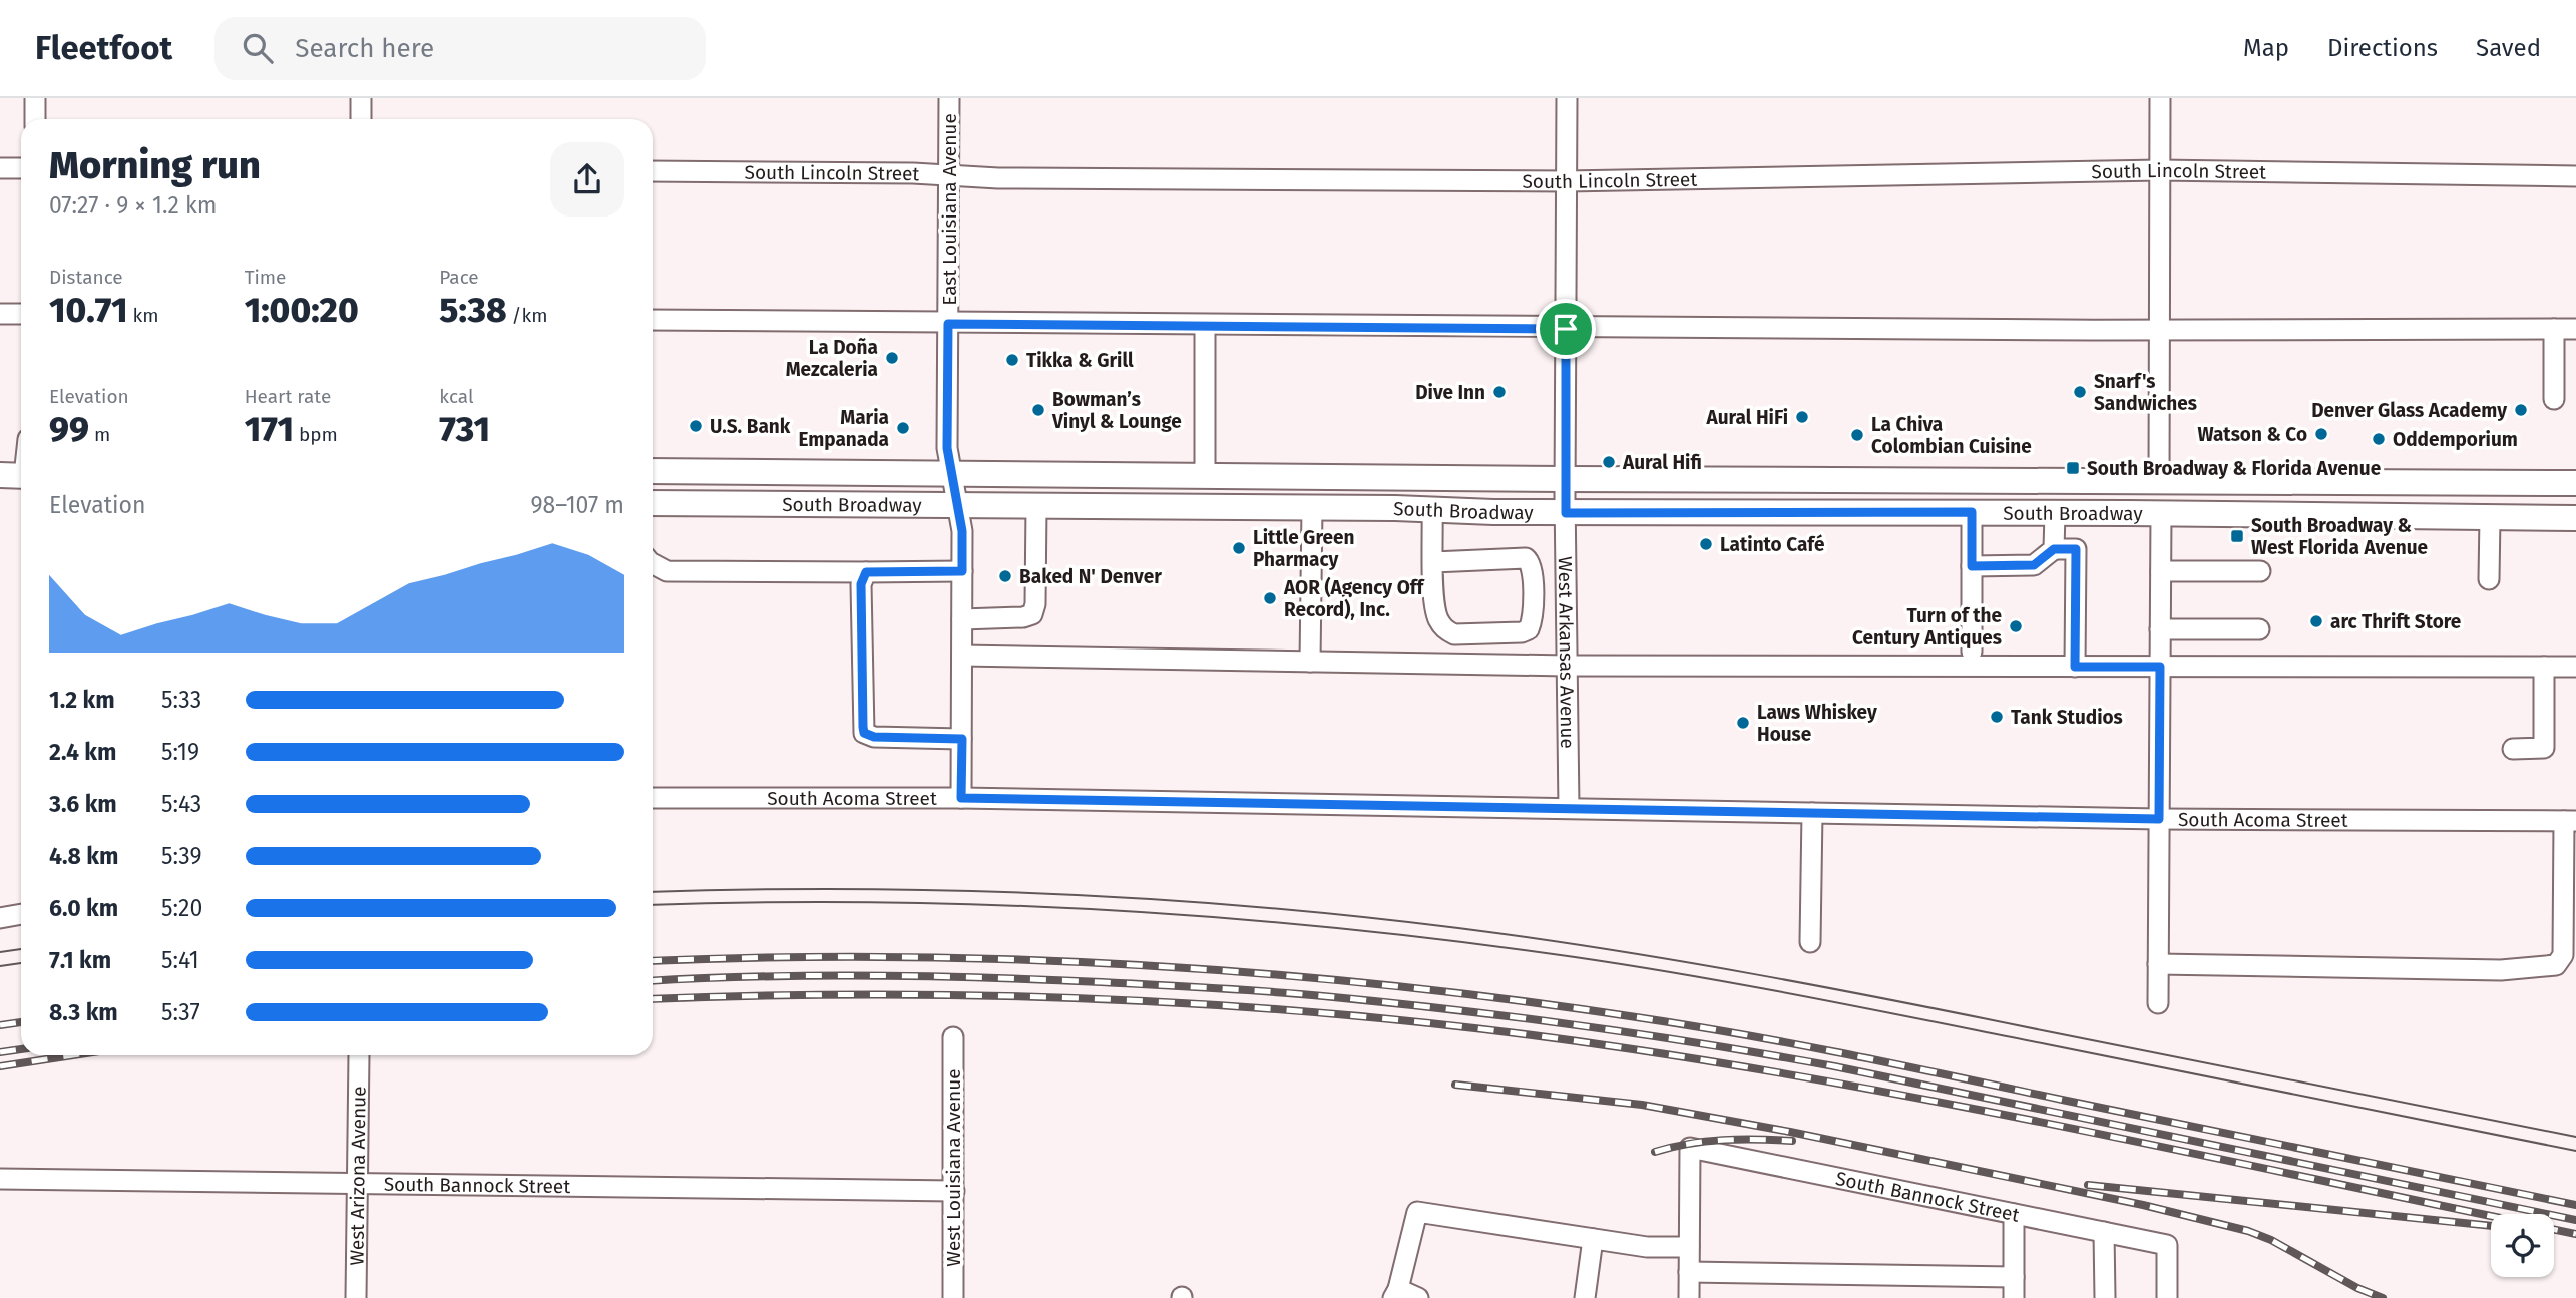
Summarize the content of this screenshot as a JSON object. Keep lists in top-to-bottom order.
{
  "streets": {
    "main road": ["South Broadway"],
    "street": [
      "South Lincoln Street",
      "East Louisiana Avenue",
      "West Arkansas Avenue",
      "South Acoma Street",
      "West Louisiana Avenue",
      "West Arizona Avenue",
      "South Bannock Street"
    ]
  },
  "crossings": [
    ["South Lincoln Street", "East Louisiana Avenue"],
    ["South Lincoln Street", "West Arkansas Avenue"],
    ["East Louisiana Avenue", "South Broadway"],
    ["South Broadway", "West Arkansas Avenue"],
    ["West Arkansas Avenue", "South Acoma Street"],
    ["West Louisiana Avenue", "South Bannock Street"],
    ["West Arizona Avenue", "South Bannock Street"]
  ],
  "places": {
    "other": [
      "La Doña Mezcaleria",
      "Tikka & Grill",
      "Dive Inn",
      "Snarf's Sandwiches",
      "Bowman’s Vinyl & Lounge",
      "Denver Glass Academy",
      "Aural HiFi",
      "U.S. Bank",
      "Maria Empanada",
      "Watson & Co",
      "La Chiva Colombian Cuisine",
      "Oddemporium",
      "Aural Hifi",
      "Latinto Café",
      "Little Green Pharmacy",
      "Baked N' Denver",
      "AOR (Agency Off Record), Inc.",
      "arc Thrift Store",
      "Turn of the Century Antiques",
      "Tank Studios",
      "Laws Whiskey House"
    ],
    "transit": ["South Broadway & Florida Avenue", "South Broadway & West Florida Avenue"]
  },
  "page": {
    "header": "Fleetfoot",
    "search": "Search here",
    "nav": ["Map", "Directions", "Saved"],
    "heading": ["Morning run", "07:27 · 9 × 1.2 km"],
    "stats": [
      ["Distance", "10.71 km"],
      ["Time", "1:00:20"],
      ["Pace", "5:38 /km"],
      ["Elevation", "99 m"],
      ["Heart rate", "171 bpm"],
      ["kcal", "731"]
    ],
    "chart": ["Elevation", "98–107 m"],
    "list": [
      {
        "name": "1.2 km",
        "note": "5:33"
      },
      {
        "name": "2.4 km",
        "note": "5:19"
      },
      {
        "name": "3.6 km",
        "note": "5:43"
      },
      {
        "name": "4.8 km",
        "note": "5:39"
      },
      {
        "name": "6.0 km",
        "note": "5:20"
      },
      {
        "name": "7.1 km",
        "note": "5:41"
      },
      {
        "name": "8.3 km",
        "note": "5:37"
      }
    ]
  }
}
